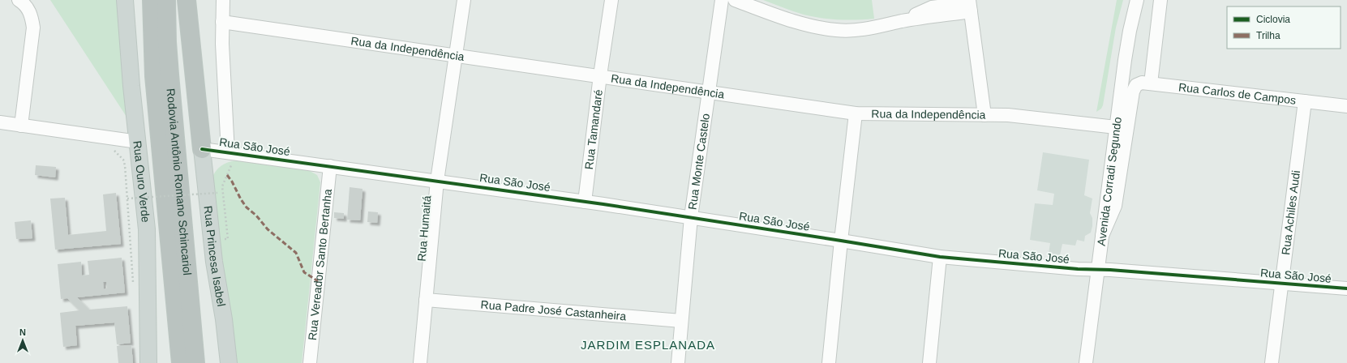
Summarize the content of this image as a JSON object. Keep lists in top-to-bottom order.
{
  "streets": {
    "highway": ["Rodovia Antônio Romano Schincariol"],
    "main road": ["Rua Ouro Verde", "Rua Princesa Isabel"],
    "street": [
      "Rua da Independência",
      "Rua Carlos de Campos",
      "Rua Tamandaré",
      "Rua São José",
      "Rua Monte Castelo",
      "Avenida Corradi Segundo",
      "Rua Achiles Audi",
      "Rua Humaitá",
      "Rua Vereador Santo Bertanha",
      "Rua Padre José Castanheira"
    ]
  },
  "crossings": [
    ["Rua da Independência", "Rua Tamandaré"],
    ["Rua da Independência", "Rua Monte Castelo"],
    ["Rua da Independência", "Avenida Corradi Segundo"],
    ["Rua da Independência", "Rua Humaitá"],
    ["Rua Carlos de Campos", "Avenida Corradi Segundo"],
    ["Rua Carlos de Campos", "Rua Achiles Audi"],
    ["Rua Tamandaré", "Rua São José"],
    ["Rua São José", "Rua Monte Castelo"],
    ["Rua São José", "Avenida Corradi Segundo"],
    ["Rua São José", "Rua Achiles Audi"],
    ["Rua São José", "Rua Humaitá"],
    ["Rua São José", "Rua Princesa Isabel"],
    ["Rua São José", "Rua Vereador Santo Bertanha"],
    ["Rua Monte Castelo", "Rua Padre José Castanheira"],
    ["Rua Humaitá", "Rua Padre José Castanheira"]
  ],
  "districts": ["JARDIM ESPLANADA"],
  "legend": ["Ciclovia", "Trilha"],
  "north": "top"
}
